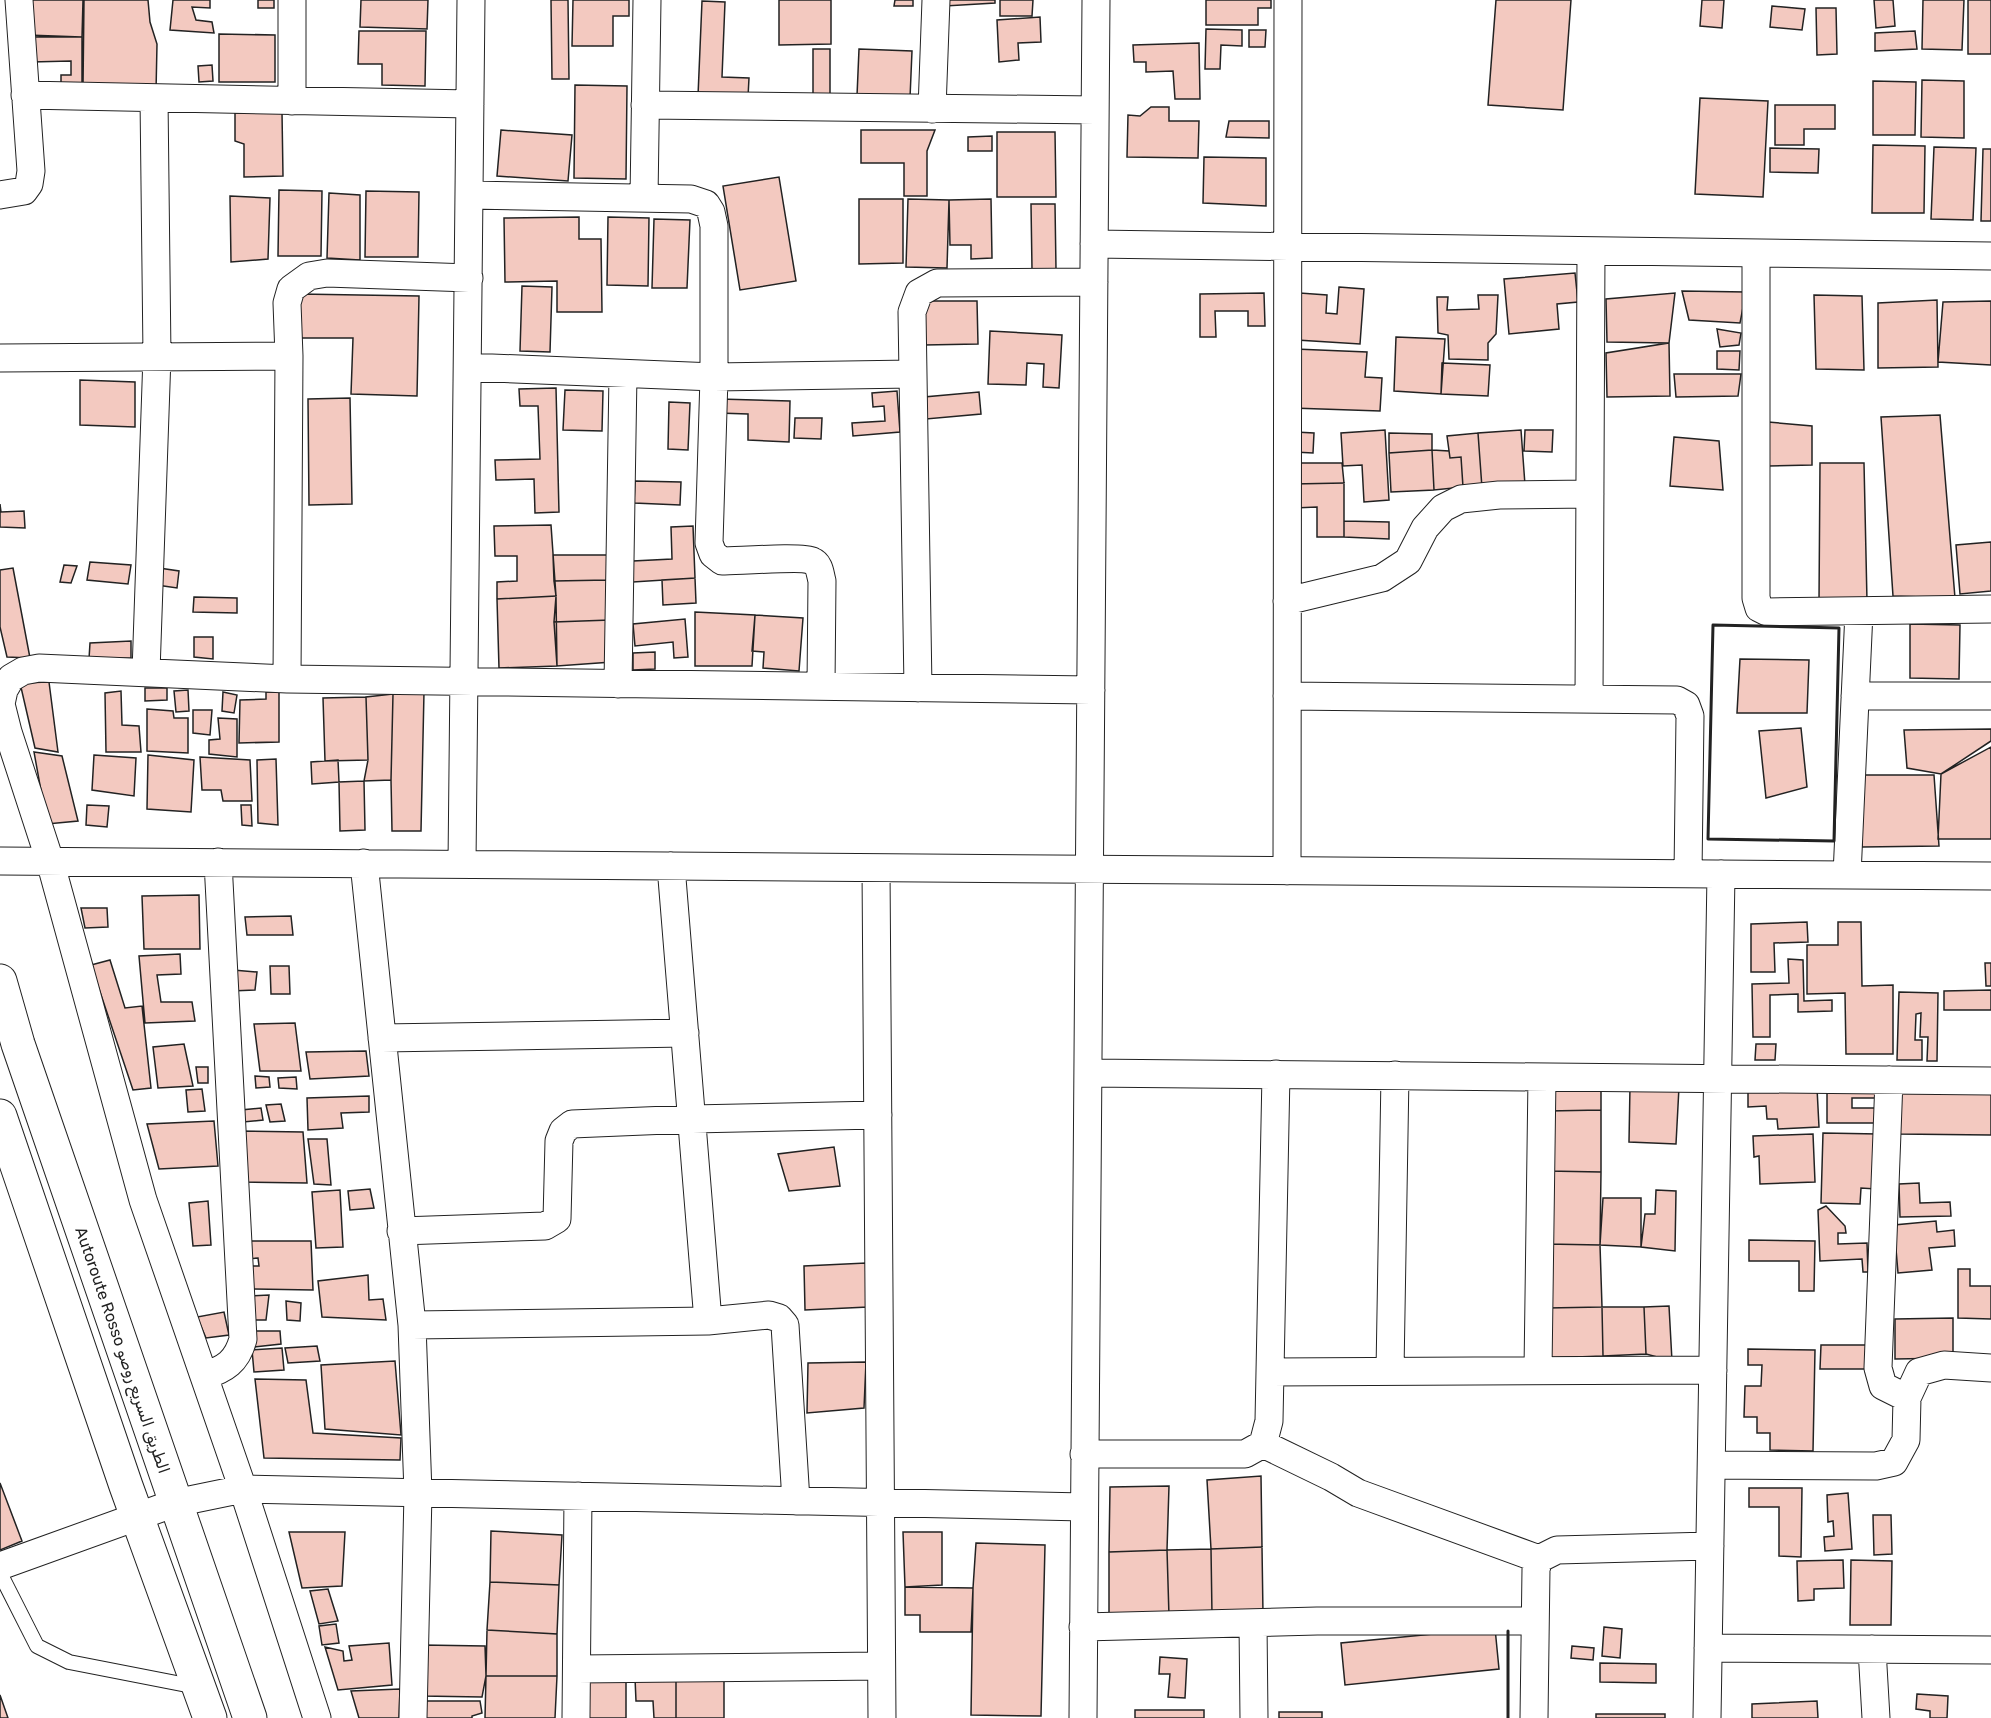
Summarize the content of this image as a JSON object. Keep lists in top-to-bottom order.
{
  "streets": {
    "highway": ["Autoroute Rosso الطريق السريع روصو"]
  }
}
